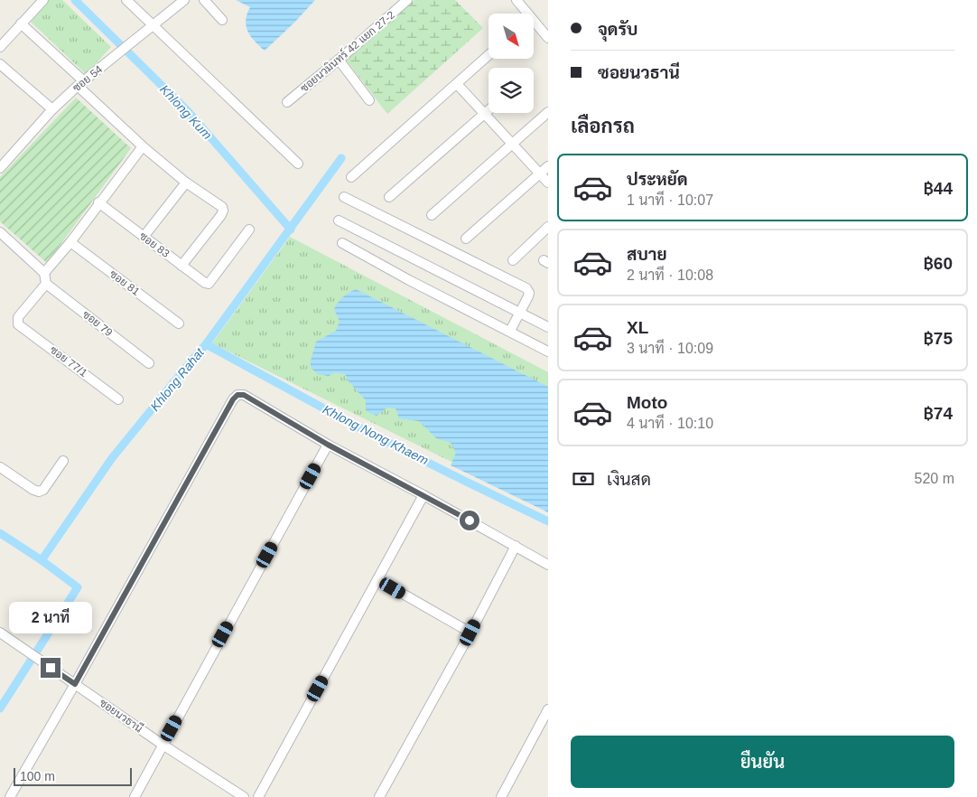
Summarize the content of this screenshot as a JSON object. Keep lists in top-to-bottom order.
{
  "streets": {
    "street": [
      "ซอยนวมินทร์ 42 แยก 27-2",
      "ซอย 54",
      "ซอย 83",
      "ซอย 81",
      "ซอย 79",
      "ซอย 77/1",
      "ซอยนวธานี"
    ]
  },
  "crossings": [
    ["ซอย 79", "ซอย 77/1"]
  ],
  "water": ["Khlong Kum", "Khlong Rahat", "Khlong Nong Khaem"],
  "scale_bar": "100 m",
  "north": "bottom right",
  "page": {
    "banner": ["จุดรับ", "ซอยนวธานี"],
    "heading": "เลือกรถ",
    "list": [
      {
        "name": "ประหยัด",
        "note": "1 นาที · 10:07",
        "value": "฿44"
      },
      {
        "name": "สบาย",
        "note": "2 นาที · 10:08",
        "value": "฿60"
      },
      {
        "name": "XL",
        "note": "3 นาที · 10:09",
        "value": "฿75"
      },
      {
        "name": "Moto",
        "note": "4 นาที · 10:10",
        "value": "฿74"
      }
    ],
    "pay": ["เงินสด", "520 m"],
    "bubble": "2 นาที",
    "buttons": "ยืนยัน",
    "scale": "100 m"
  }
}
